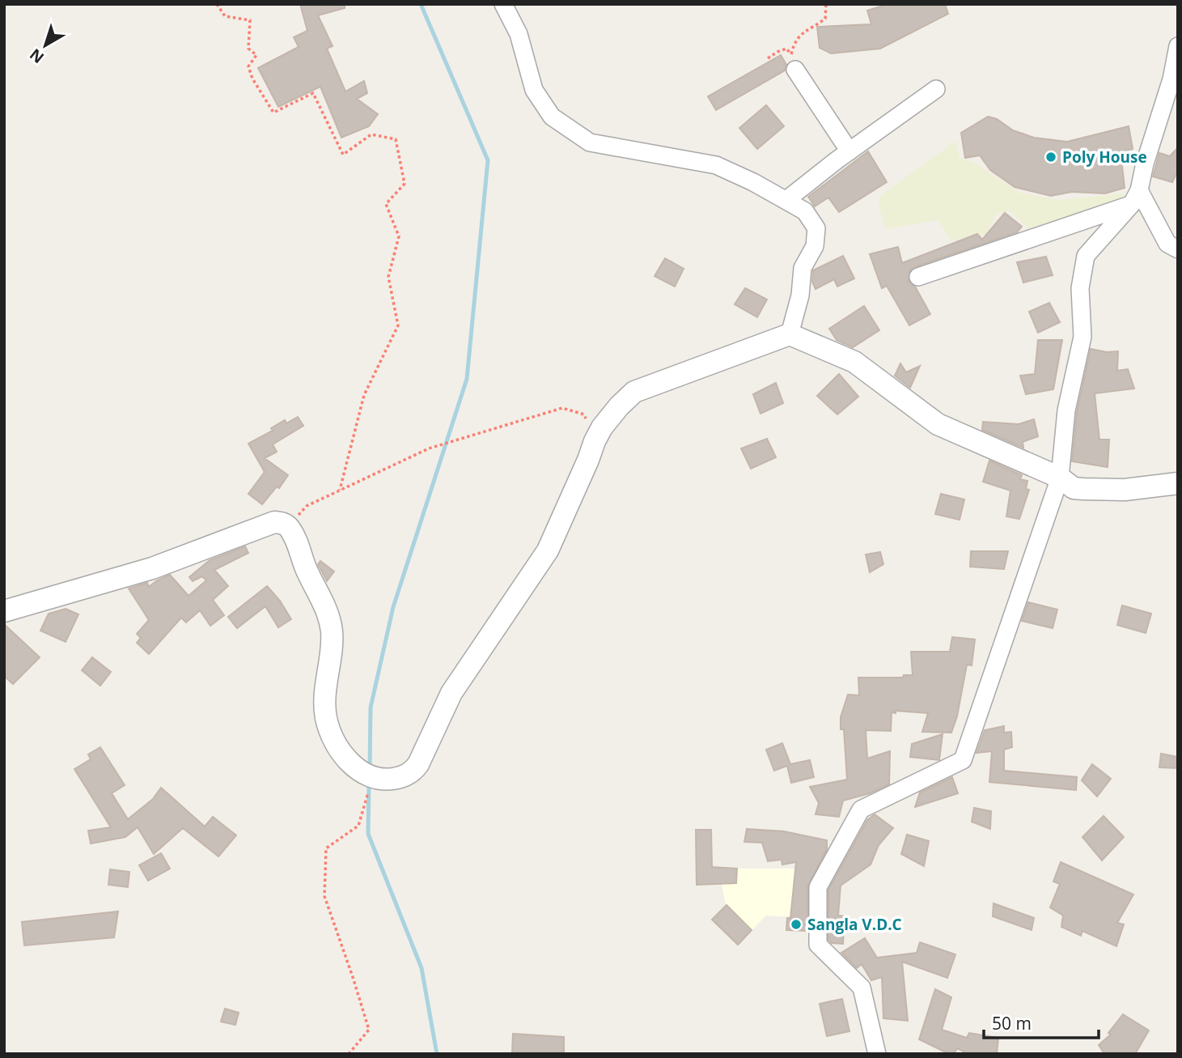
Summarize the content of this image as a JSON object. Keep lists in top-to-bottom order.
{
  "places": ["Poly House", "Sangla V.D.C"],
  "scale_bar": "50 m",
  "north": "bottom left"
}
